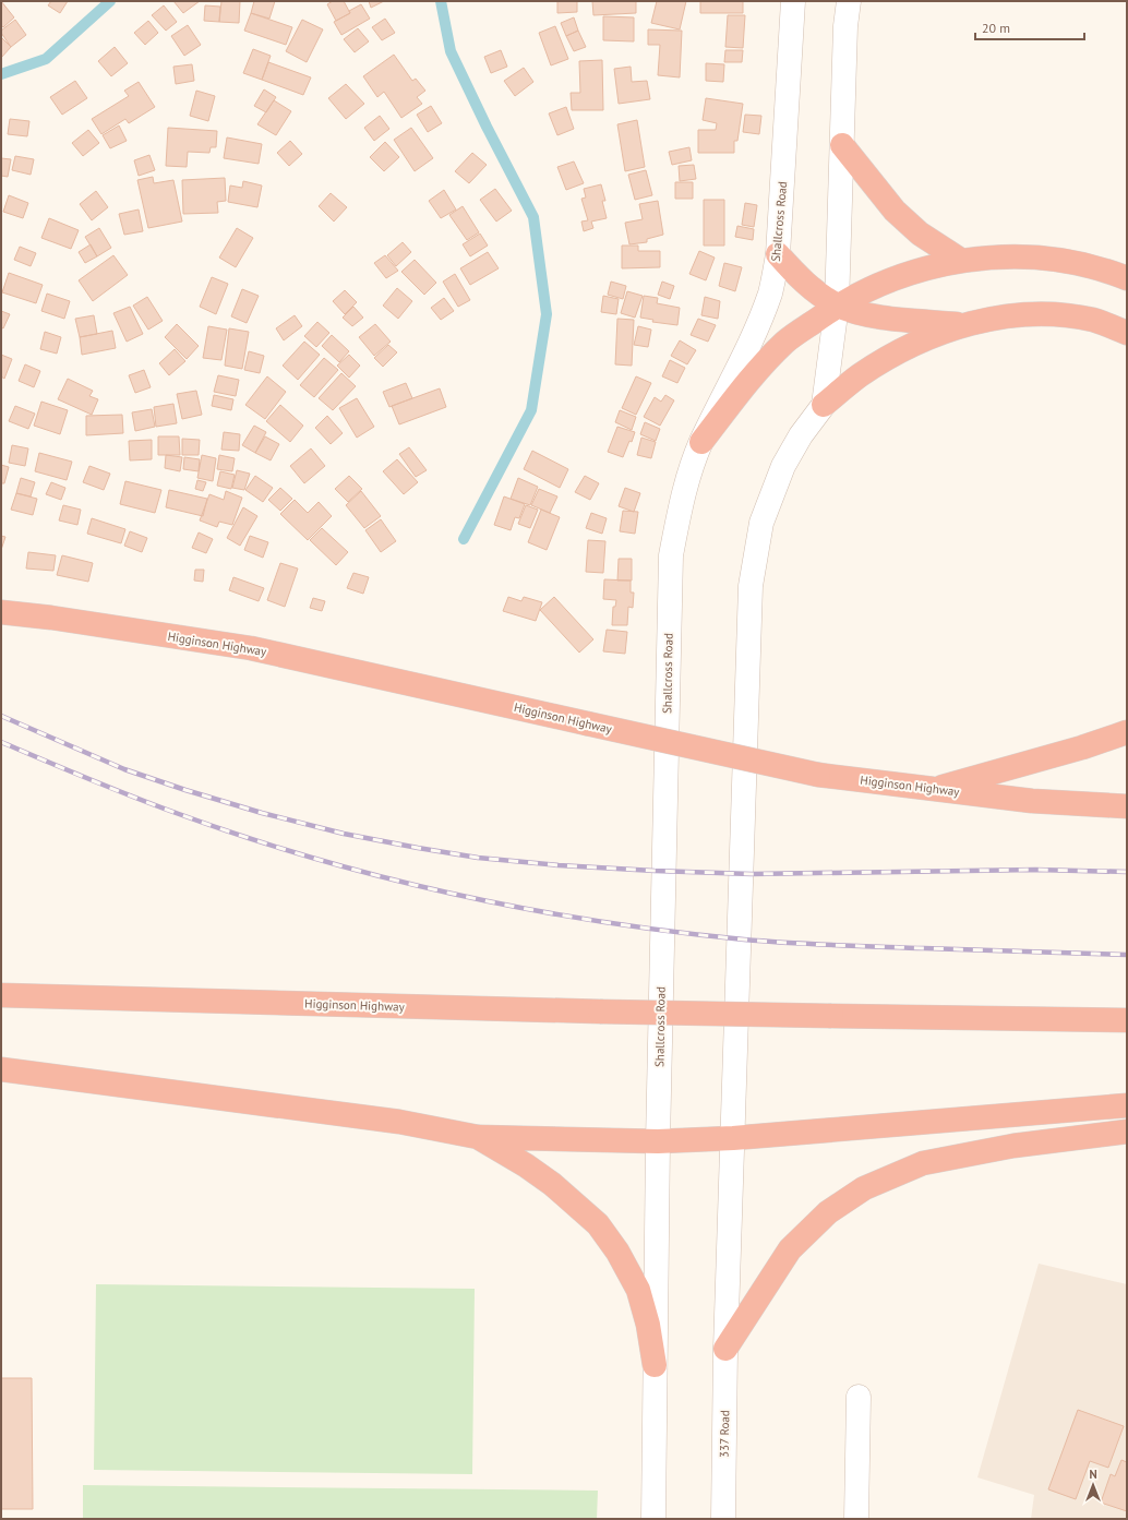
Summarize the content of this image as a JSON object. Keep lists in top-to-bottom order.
{
  "streets": {
    "highway": ["Higginson Highway"],
    "street": ["Shallcross Road", "337 Road"]
  },
  "scale_bar": "20 m",
  "north": "top"
}
